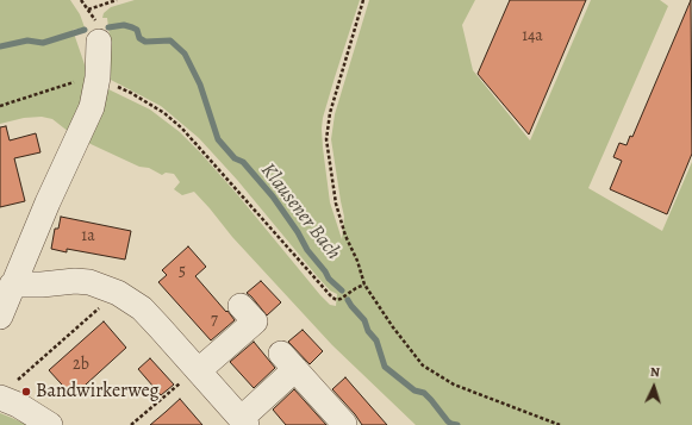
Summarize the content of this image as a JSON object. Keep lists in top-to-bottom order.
{
  "water": ["Klausener Bach"],
  "places": ["Bandwirkerweg"],
  "house_numbers": [
    "14a",
    "1a",
    "5",
    "7",
    "2b"
  ],
  "north": "top"
}
